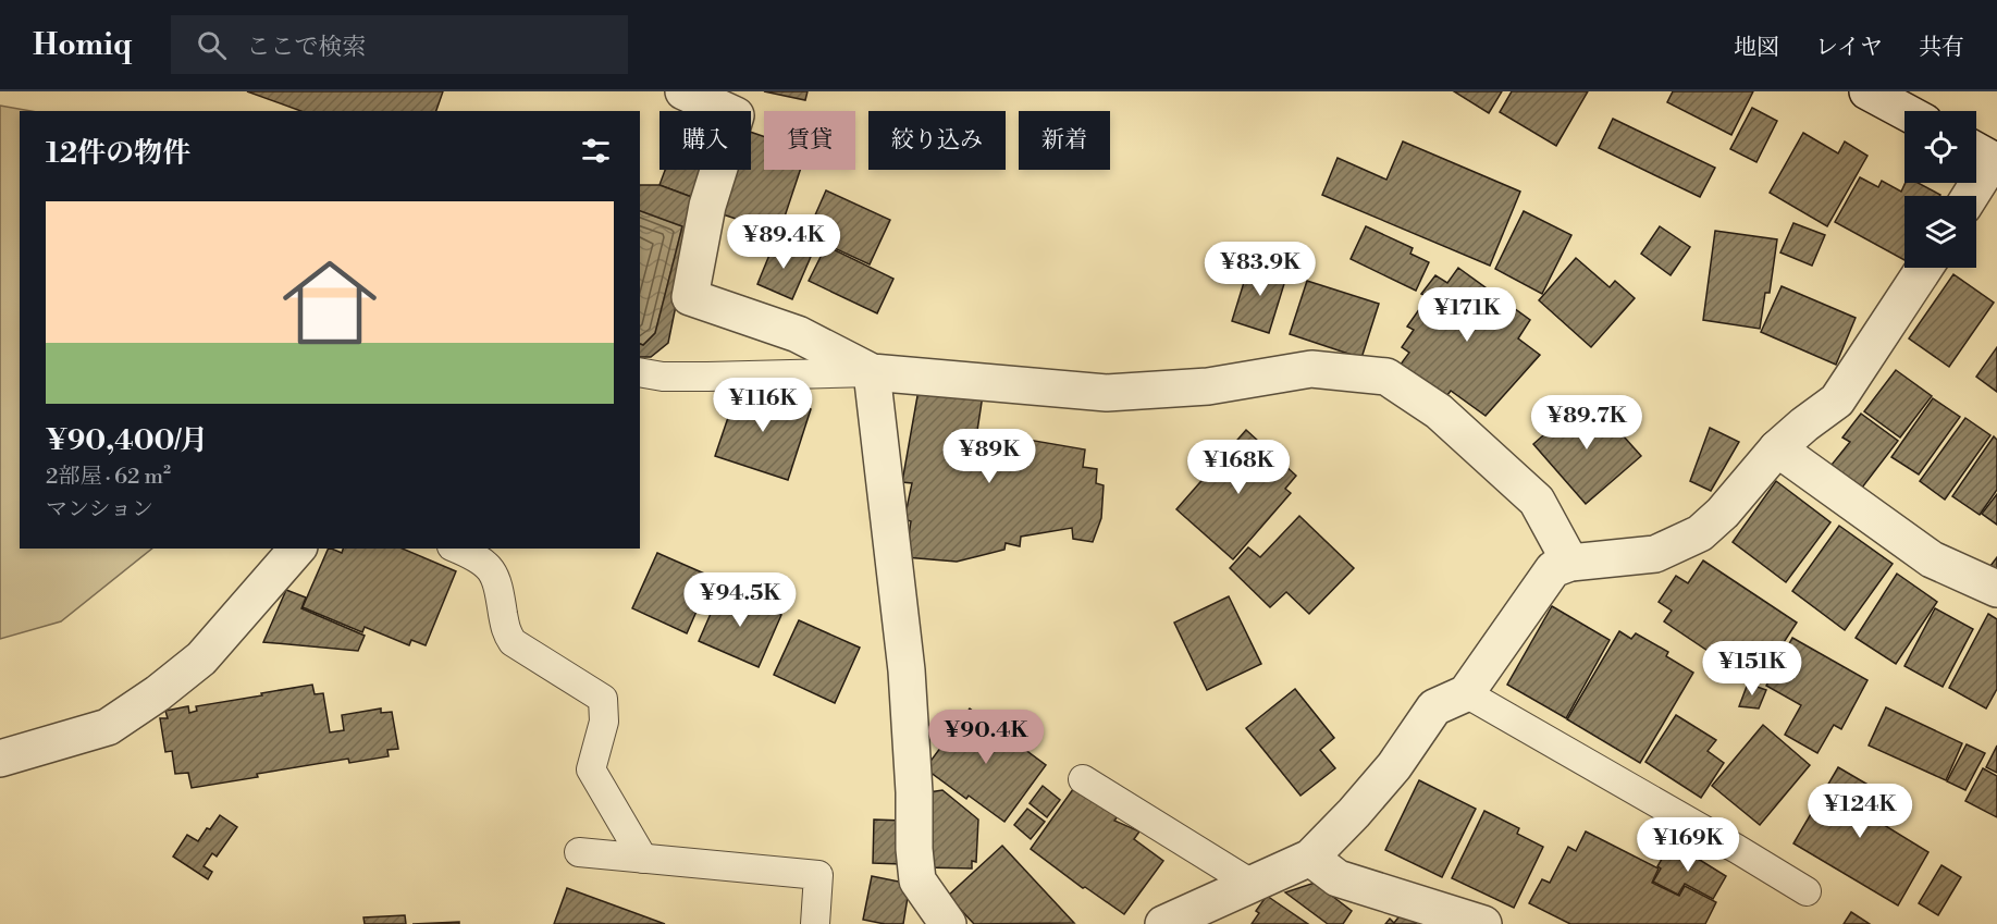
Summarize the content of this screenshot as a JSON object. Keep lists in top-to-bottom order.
{
  "page": {
    "header": "Homiq",
    "search": "ここで検索",
    "nav": ["地図", "レイヤ", "共有"],
    "chip": [
      "購入",
      "賃貸",
      "絞り込み",
      "新着"
    ],
    "heading": "12件の物件",
    "list": [
      {
        "name": "¥90,400/月",
        "note": "2部屋 · 62 m² · マンション"
      }
    ],
    "price": [
      "¥89.4K",
      "¥83.9K",
      "¥171K",
      "¥116K",
      "¥89.7K",
      "¥89K",
      "¥168K",
      "¥94.5K",
      "¥151K",
      "¥90.4K",
      "¥124K",
      "¥169K"
    ]
  }
}
